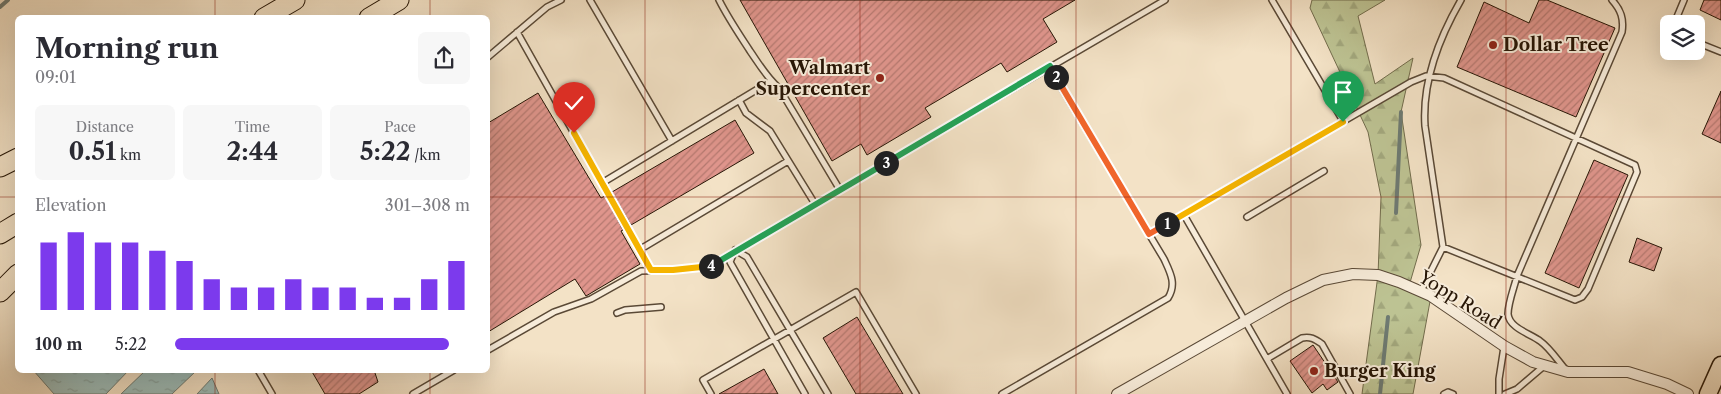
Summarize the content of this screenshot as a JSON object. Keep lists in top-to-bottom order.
{
  "streets": {
    "street": ["Yopp Road"]
  },
  "places": ["Dollar Tree", "Walmart Supercenter", "Burger King"],
  "page": {
    "heading": ["Morning run", "09:01"],
    "pins": [
      "2",
      "3",
      "1",
      "4"
    ],
    "stats": [
      ["Distance", "0.51 km"],
      ["Time", "2:44"],
      ["Pace", "5:22 /km"]
    ],
    "chart": ["Elevation", "301–308 m"],
    "list": [
      {
        "name": "100 m",
        "note": "5:22"
      }
    ]
  }
}
